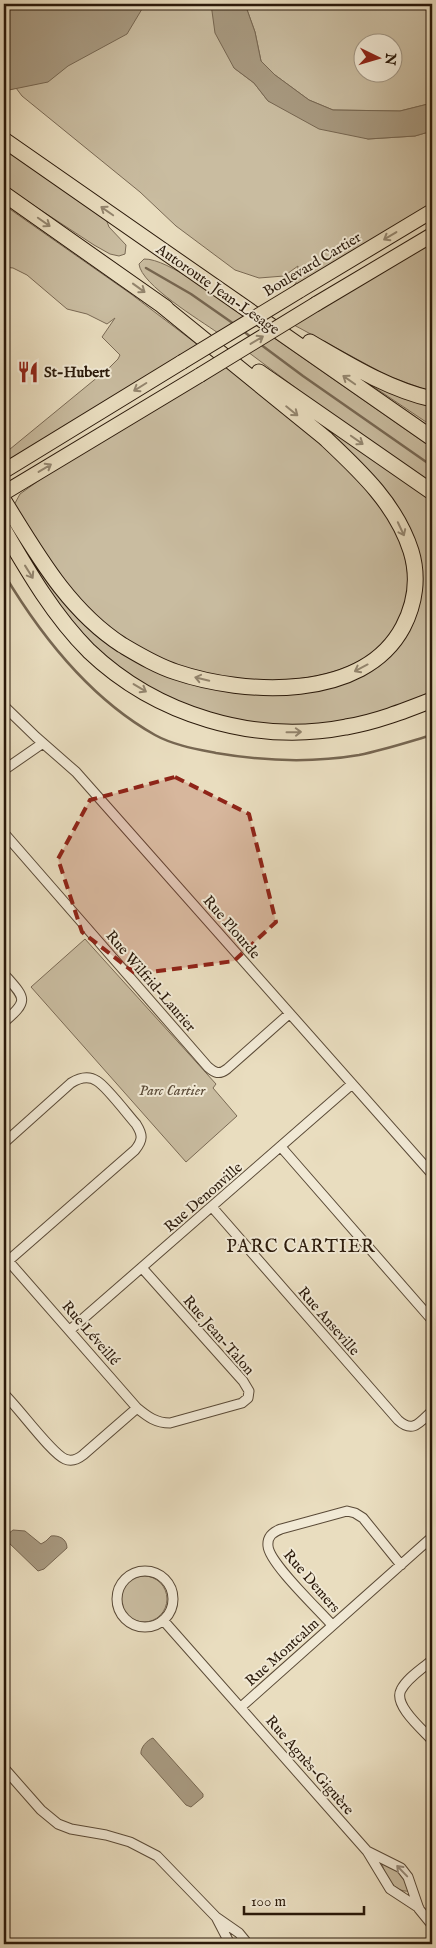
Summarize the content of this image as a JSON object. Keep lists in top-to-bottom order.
{
  "streets": {
    "highway": ["Autoroute Jean-Lesage"],
    "main road": ["Boulevard Cartier"],
    "street": [
      "Rue Plourde",
      "Rue Wilfrid-Laurier",
      "Rue Denonville",
      "Rue Anseville",
      "Rue Léveillé",
      "Rue Jean-Talon",
      "Rue Demers",
      "Rue Montcalm",
      "Rue Agnès-Giguère"
    ]
  },
  "crossings": [
    ["Rue Plourde", "Rue Wilfrid-Laurier"],
    ["Rue Plourde", "Rue Denonville"],
    ["Rue Denonville", "Rue Anseville"],
    ["Rue Denonville", "Rue Léveillé"],
    ["Rue Denonville", "Rue Jean-Talon"],
    ["Rue Léveillé", "Rue Jean-Talon"],
    ["Rue Demers", "Rue Montcalm"],
    ["Rue Montcalm", "Rue Agnès-Giguère"]
  ],
  "districts": ["PARC CARTIER"],
  "parks": ["Parc Cartier"],
  "places": {
    "restaurant": ["St-Hubert"]
  },
  "scale_bar": "100 m",
  "north": "right"
}
